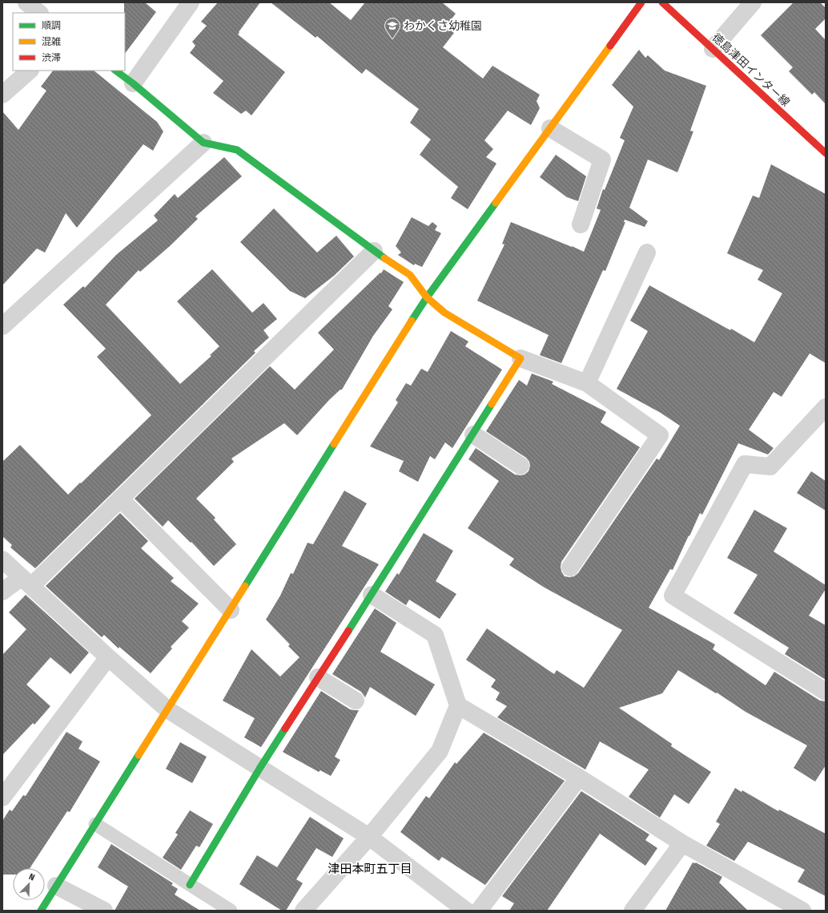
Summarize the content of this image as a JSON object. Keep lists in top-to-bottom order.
{
  "streets": {
    "street": ["徳島津田インター線"]
  },
  "districts": ["津田本町五丁目"],
  "places": {
    "school or university": ["わかくさ幼稚園"]
  },
  "legend": ["順調", "混雑", "渋滞"],
  "north": "top right"
}
